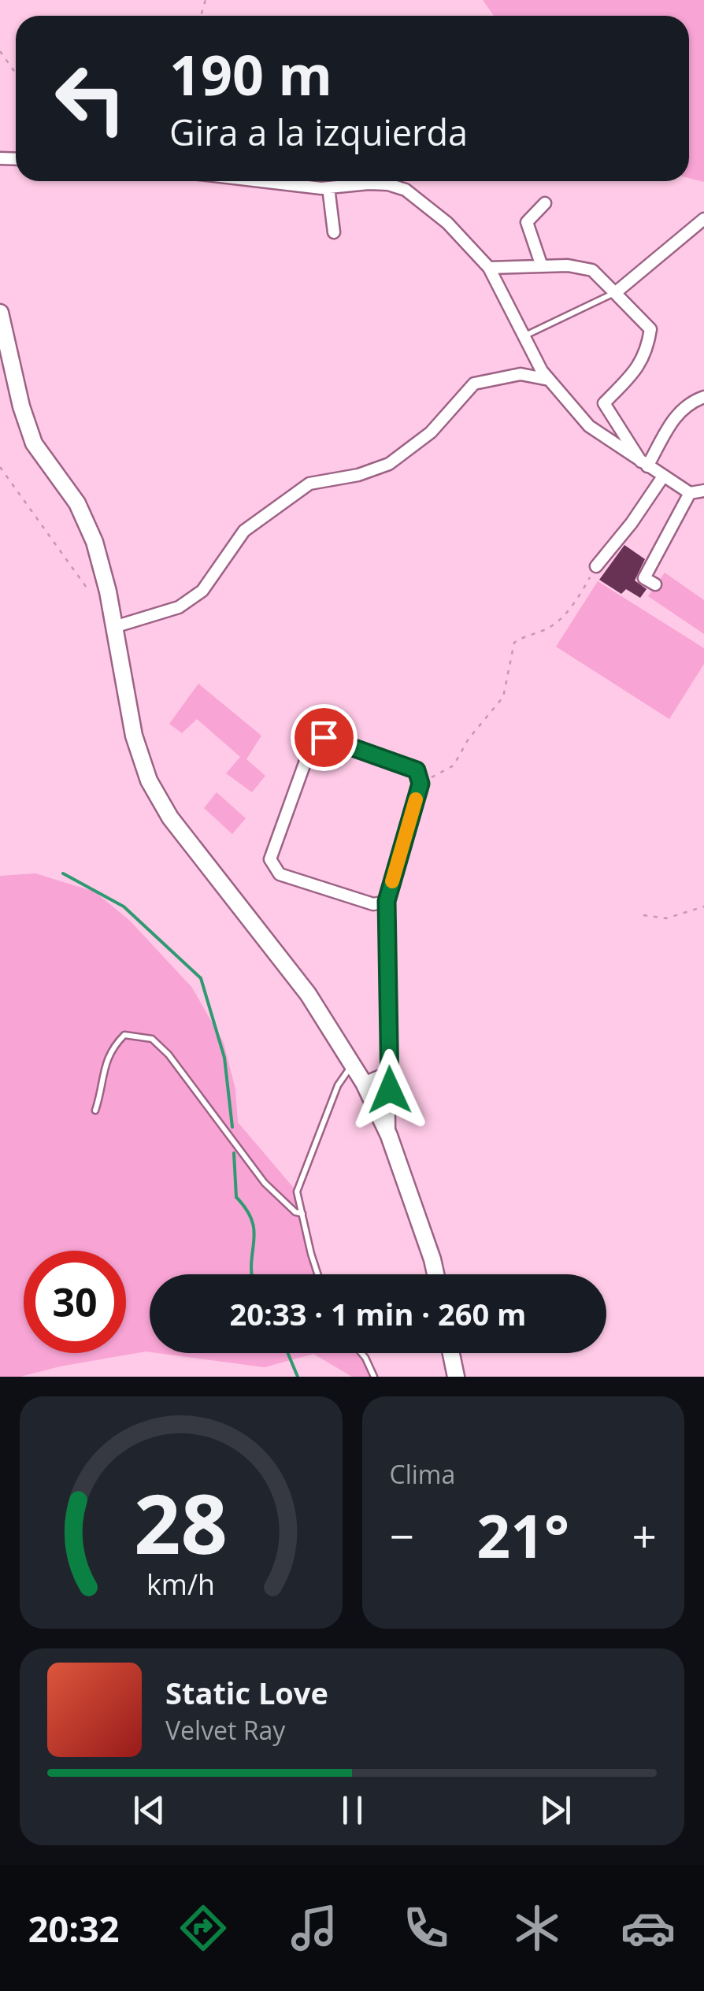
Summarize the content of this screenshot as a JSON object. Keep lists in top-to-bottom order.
{
  "page": {
    "turn": ["190 m", "Gira a la izquierda"],
    "limit": "30",
    "trip": "20:33 · 1 min · 260 m",
    "tile": "Clima",
    "heat": ["−", "21°", "+"],
    "song": ["Static Love", "Velvet Ray"],
    "tabs": "20:32",
    "gauge": ["28", "km/h"]
  }
}
